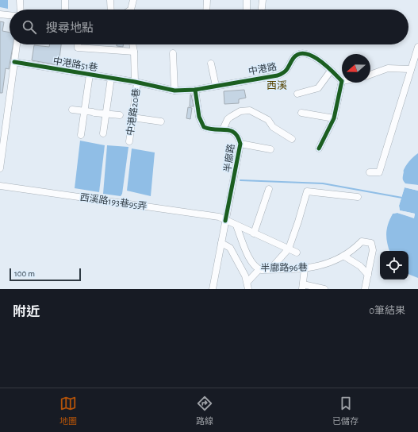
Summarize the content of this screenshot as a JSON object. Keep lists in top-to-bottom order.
{
  "streets": {
    "street": [
      "中港路51巷",
      "中港路",
      "中港路20巷",
      "半廍路",
      "西溪路193巷95弄",
      "半廍路96巷"
    ]
  },
  "crossings": [
    ["中港路51巷", "中港路"],
    ["中港路51巷", "中港路20巷"],
    ["中港路", "中港路20巷"],
    ["中港路", "半廍路"],
    ["半廍路", "西溪路193巷95弄"],
    ["半廍路", "半廍路96巷"],
    ["西溪路193巷95弄", "半廍路96巷"]
  ],
  "districts": ["西溪"],
  "scale_bar": "100 m",
  "north": "left",
  "page": {
    "search": "搜尋地點",
    "scale": "100 m",
    "heading": ["附近", "0筆結果"],
    "nav": ["地圖", "路線", "已儲存"]
  }
}
